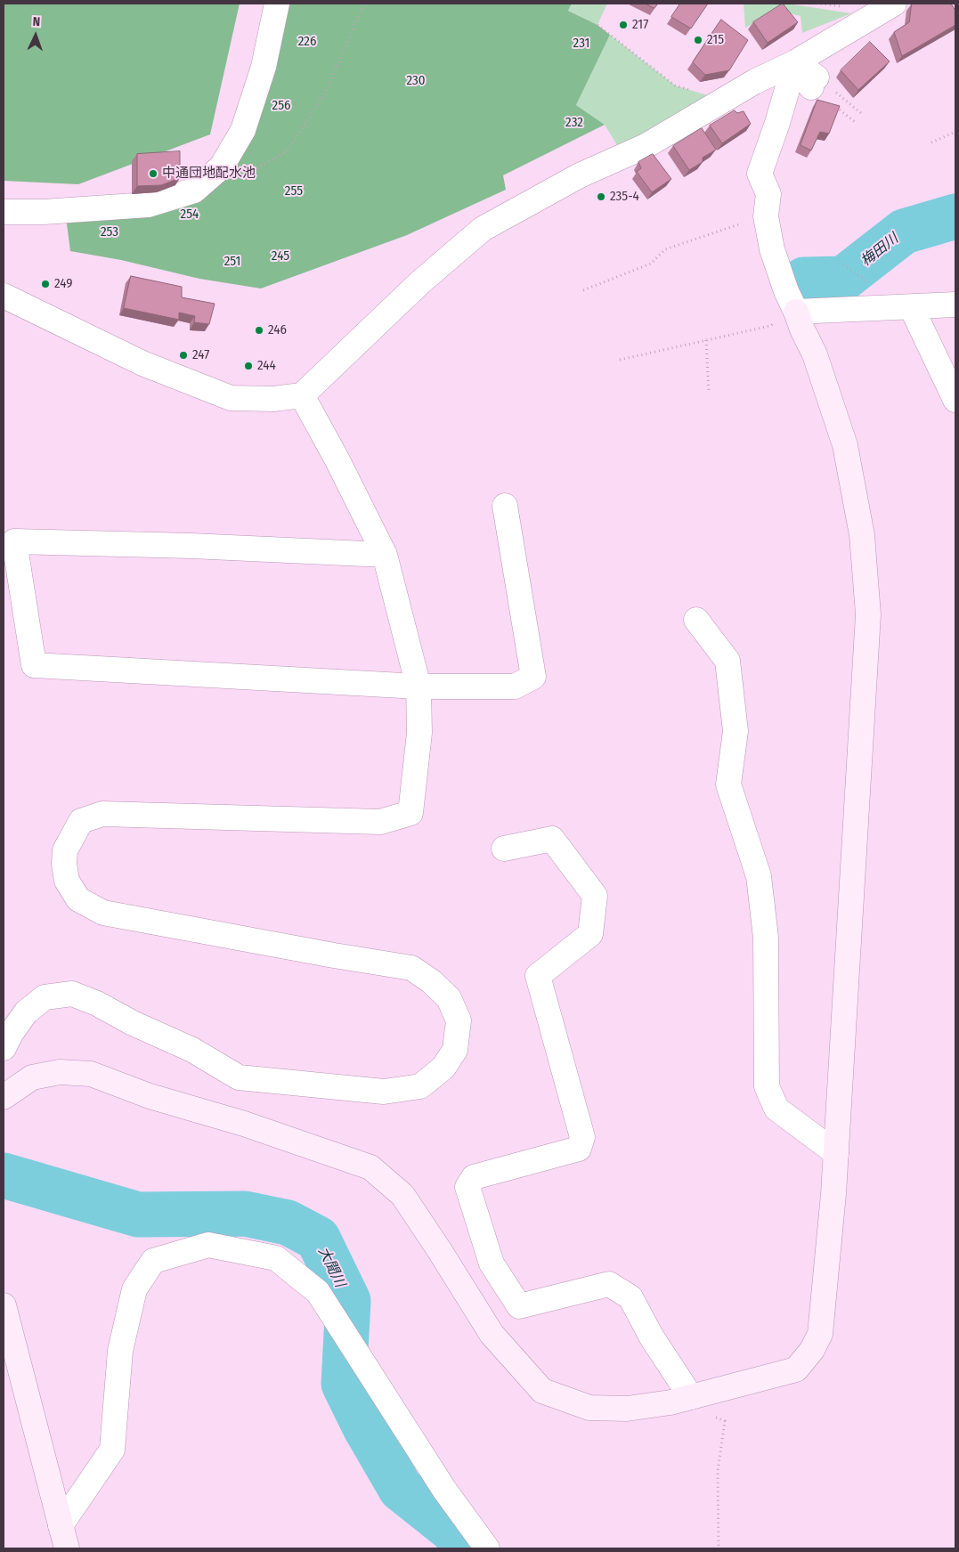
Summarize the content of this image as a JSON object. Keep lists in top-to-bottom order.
{
  "water": ["梅田川", "大聞川"],
  "parks": [
    "226",
    "231",
    "230",
    "256",
    "232",
    "255",
    "254",
    "253",
    "245",
    "251"
  ],
  "places": [
    "217",
    "215",
    "中通団地配水池",
    "235-4",
    "249",
    "246",
    "247",
    "244"
  ],
  "north": "top"
}
